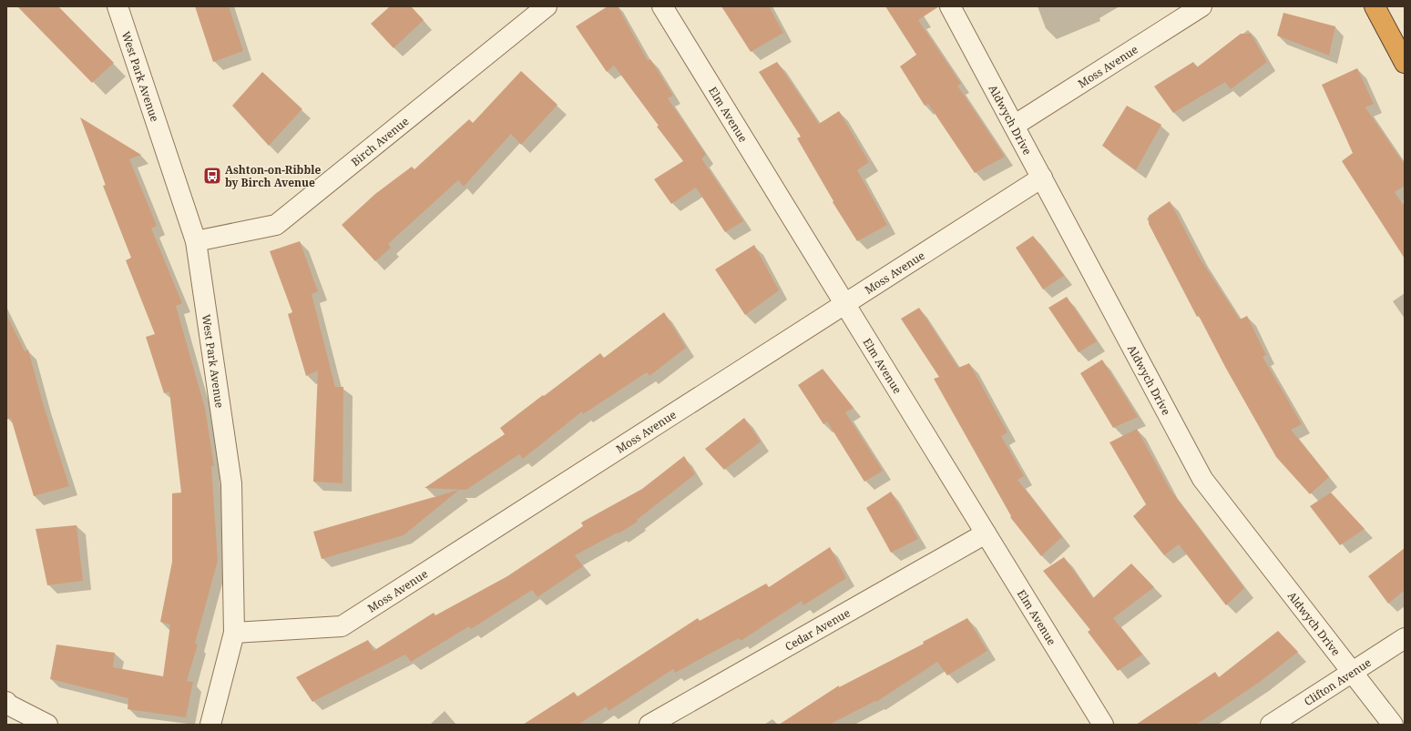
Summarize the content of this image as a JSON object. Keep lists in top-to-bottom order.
{
  "streets": {
    "street": [
      "Moss Avenue",
      "West Park Avenue",
      "Elm Avenue",
      "Aldwych Drive",
      "Birch Avenue",
      "Cedar Avenue",
      "Clifton Avenue"
    ]
  },
  "crossings": [
    ["Moss Avenue", "West Park Avenue"],
    ["Moss Avenue", "Elm Avenue"],
    ["Moss Avenue", "Aldwych Drive"],
    ["West Park Avenue", "Birch Avenue"],
    ["Elm Avenue", "Cedar Avenue"],
    ["Aldwych Drive", "Clifton Avenue"]
  ],
  "places": {
    "bus stop": ["Ashton-on-Ribble by Birch Avenue"]
  }
}
